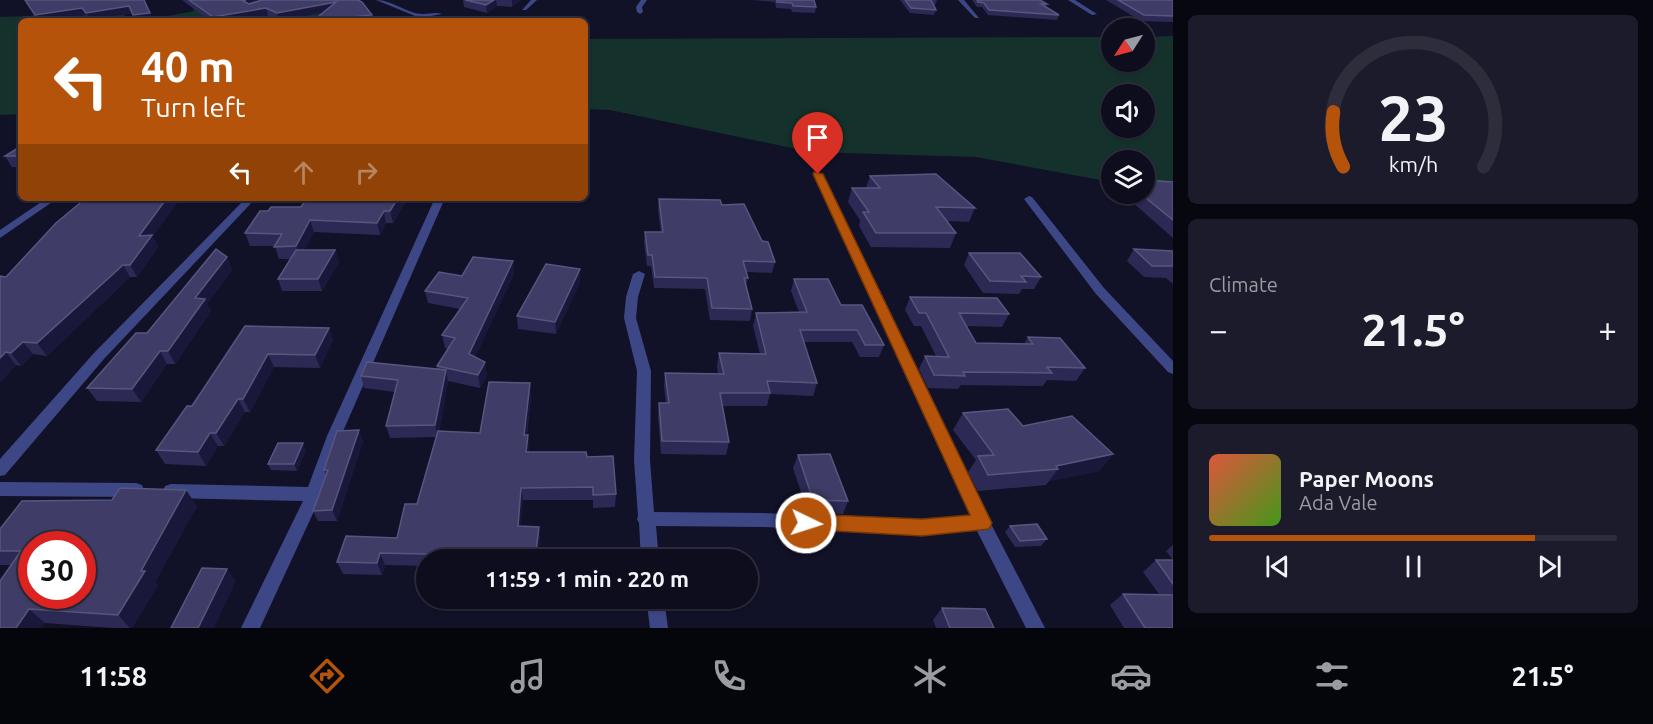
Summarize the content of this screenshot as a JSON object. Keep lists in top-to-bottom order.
{
  "north": "bottom left",
  "page": {
    "turn": ["40 m", "Turn left"],
    "tile": "Climate",
    "heat": ["−", "21.5°", "+"],
    "song": ["Paper Moons", "Ada Vale"],
    "limit": "30",
    "trip": "11:59 · 1 min · 220 m",
    "tabs": ["11:58", "21.5°"],
    "gauge": ["23", "km/h"]
  }
}
